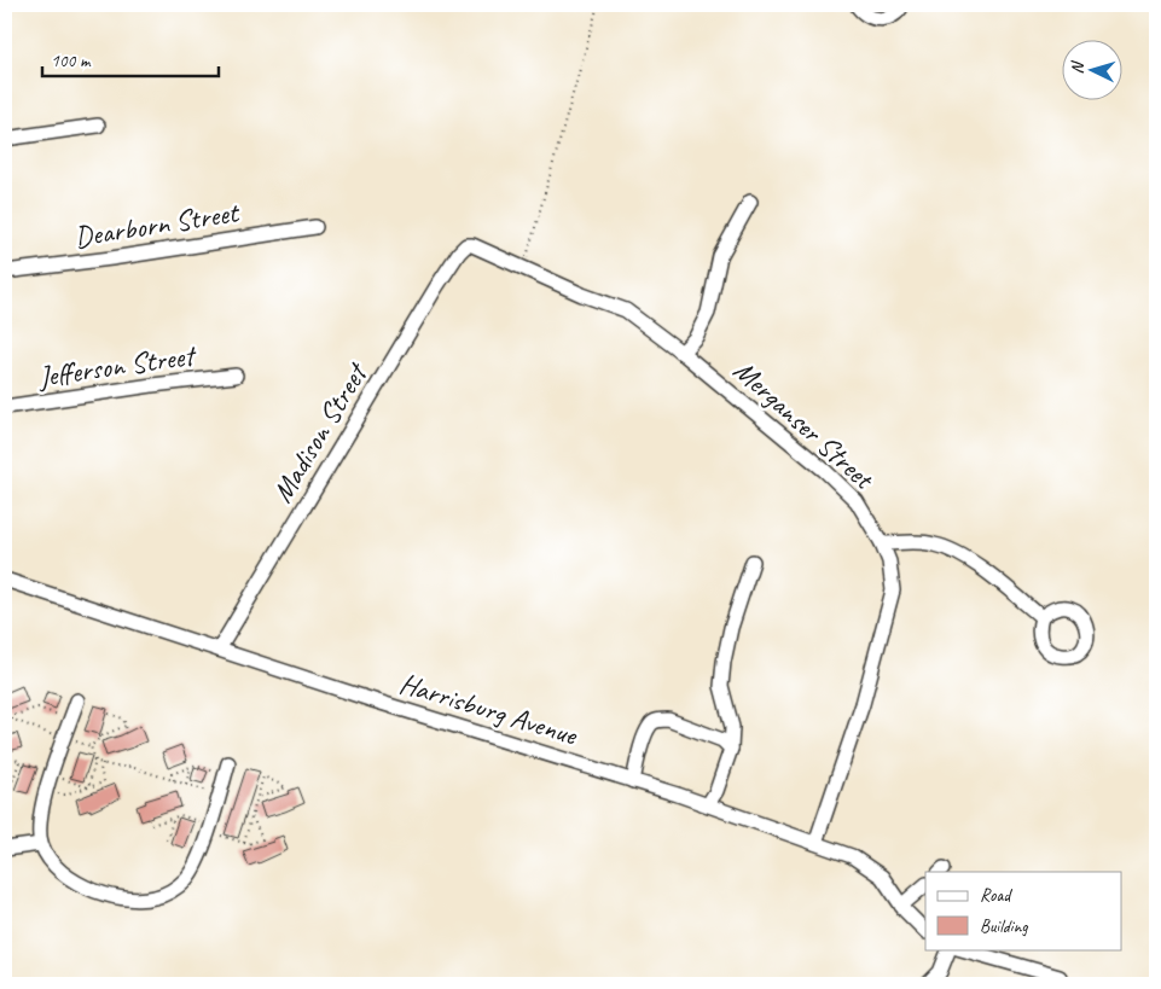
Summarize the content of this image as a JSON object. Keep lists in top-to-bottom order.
{
  "streets": {
    "street": [
      "Dearborn Street",
      "Jefferson Street",
      "Merganser Street",
      "Madison Street",
      "Harrisburg Avenue"
    ]
  },
  "crossings": [
    ["Merganser Street", "Madison Street"],
    ["Merganser Street", "Harrisburg Avenue"],
    ["Madison Street", "Harrisburg Avenue"]
  ],
  "legend": ["Road", "Building"],
  "scale_bar": "100 m",
  "north": "left"
}
